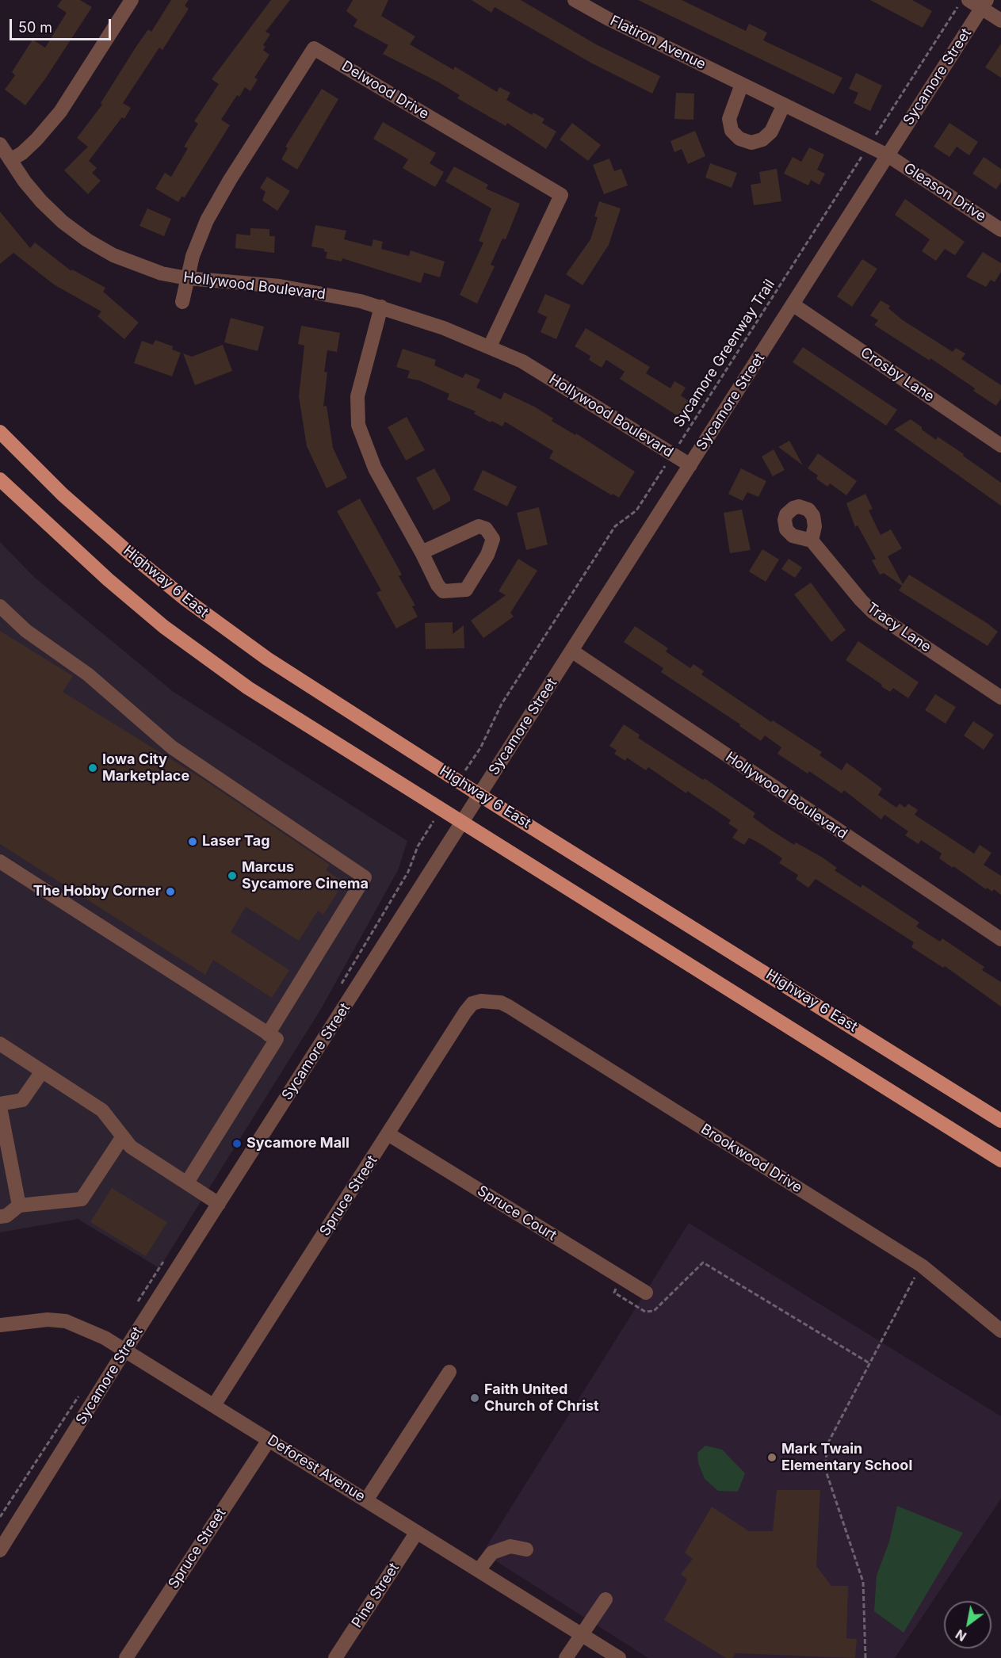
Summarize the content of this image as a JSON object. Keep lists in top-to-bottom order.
{
  "streets": {
    "main road": ["Highway 6 East"],
    "street": [
      "Flatiron Avenue",
      "Sycamore Street",
      "Delwood Drive",
      "Gleason Drive",
      "Hollywood Boulevard",
      "Crosby Lane",
      "Tracy Lane",
      "Brookwood Drive",
      "Spruce Street",
      "Spruce Court",
      "Deforest Avenue",
      "Pine Street"
    ],
    "path": ["Sycamore Greenway Trail"]
  },
  "crossings": [
    ["Flatiron Avenue", "Sycamore Street"],
    ["Flatiron Avenue", "Gleason Drive"],
    ["Sycamore Street", "Gleason Drive"],
    ["Sycamore Street", "Hollywood Boulevard"],
    ["Sycamore Street", "Crosby Lane"],
    ["Sycamore Street", "Highway 6 East"],
    ["Sycamore Street", "Deforest Avenue"],
    ["Delwood Drive", "Hollywood Boulevard"],
    ["Hollywood Boulevard", "Sycamore Greenway Trail"],
    ["Sycamore Greenway Trail", "Highway 6 East"],
    ["Brookwood Drive", "Spruce Street"],
    ["Spruce Street", "Spruce Court"],
    ["Spruce Street", "Deforest Avenue"],
    ["Deforest Avenue", "Pine Street"]
  ],
  "places": [
    "Iowa City Marketplace",
    "Laser Tag",
    "Marcus Sycamore Cinema",
    "The Hobby Corner",
    "Sycamore Mall",
    "Faith United Church of Christ",
    "Mark Twain Elementary School"
  ],
  "scale_bar": "50 m",
  "north": "bottom left"
}
